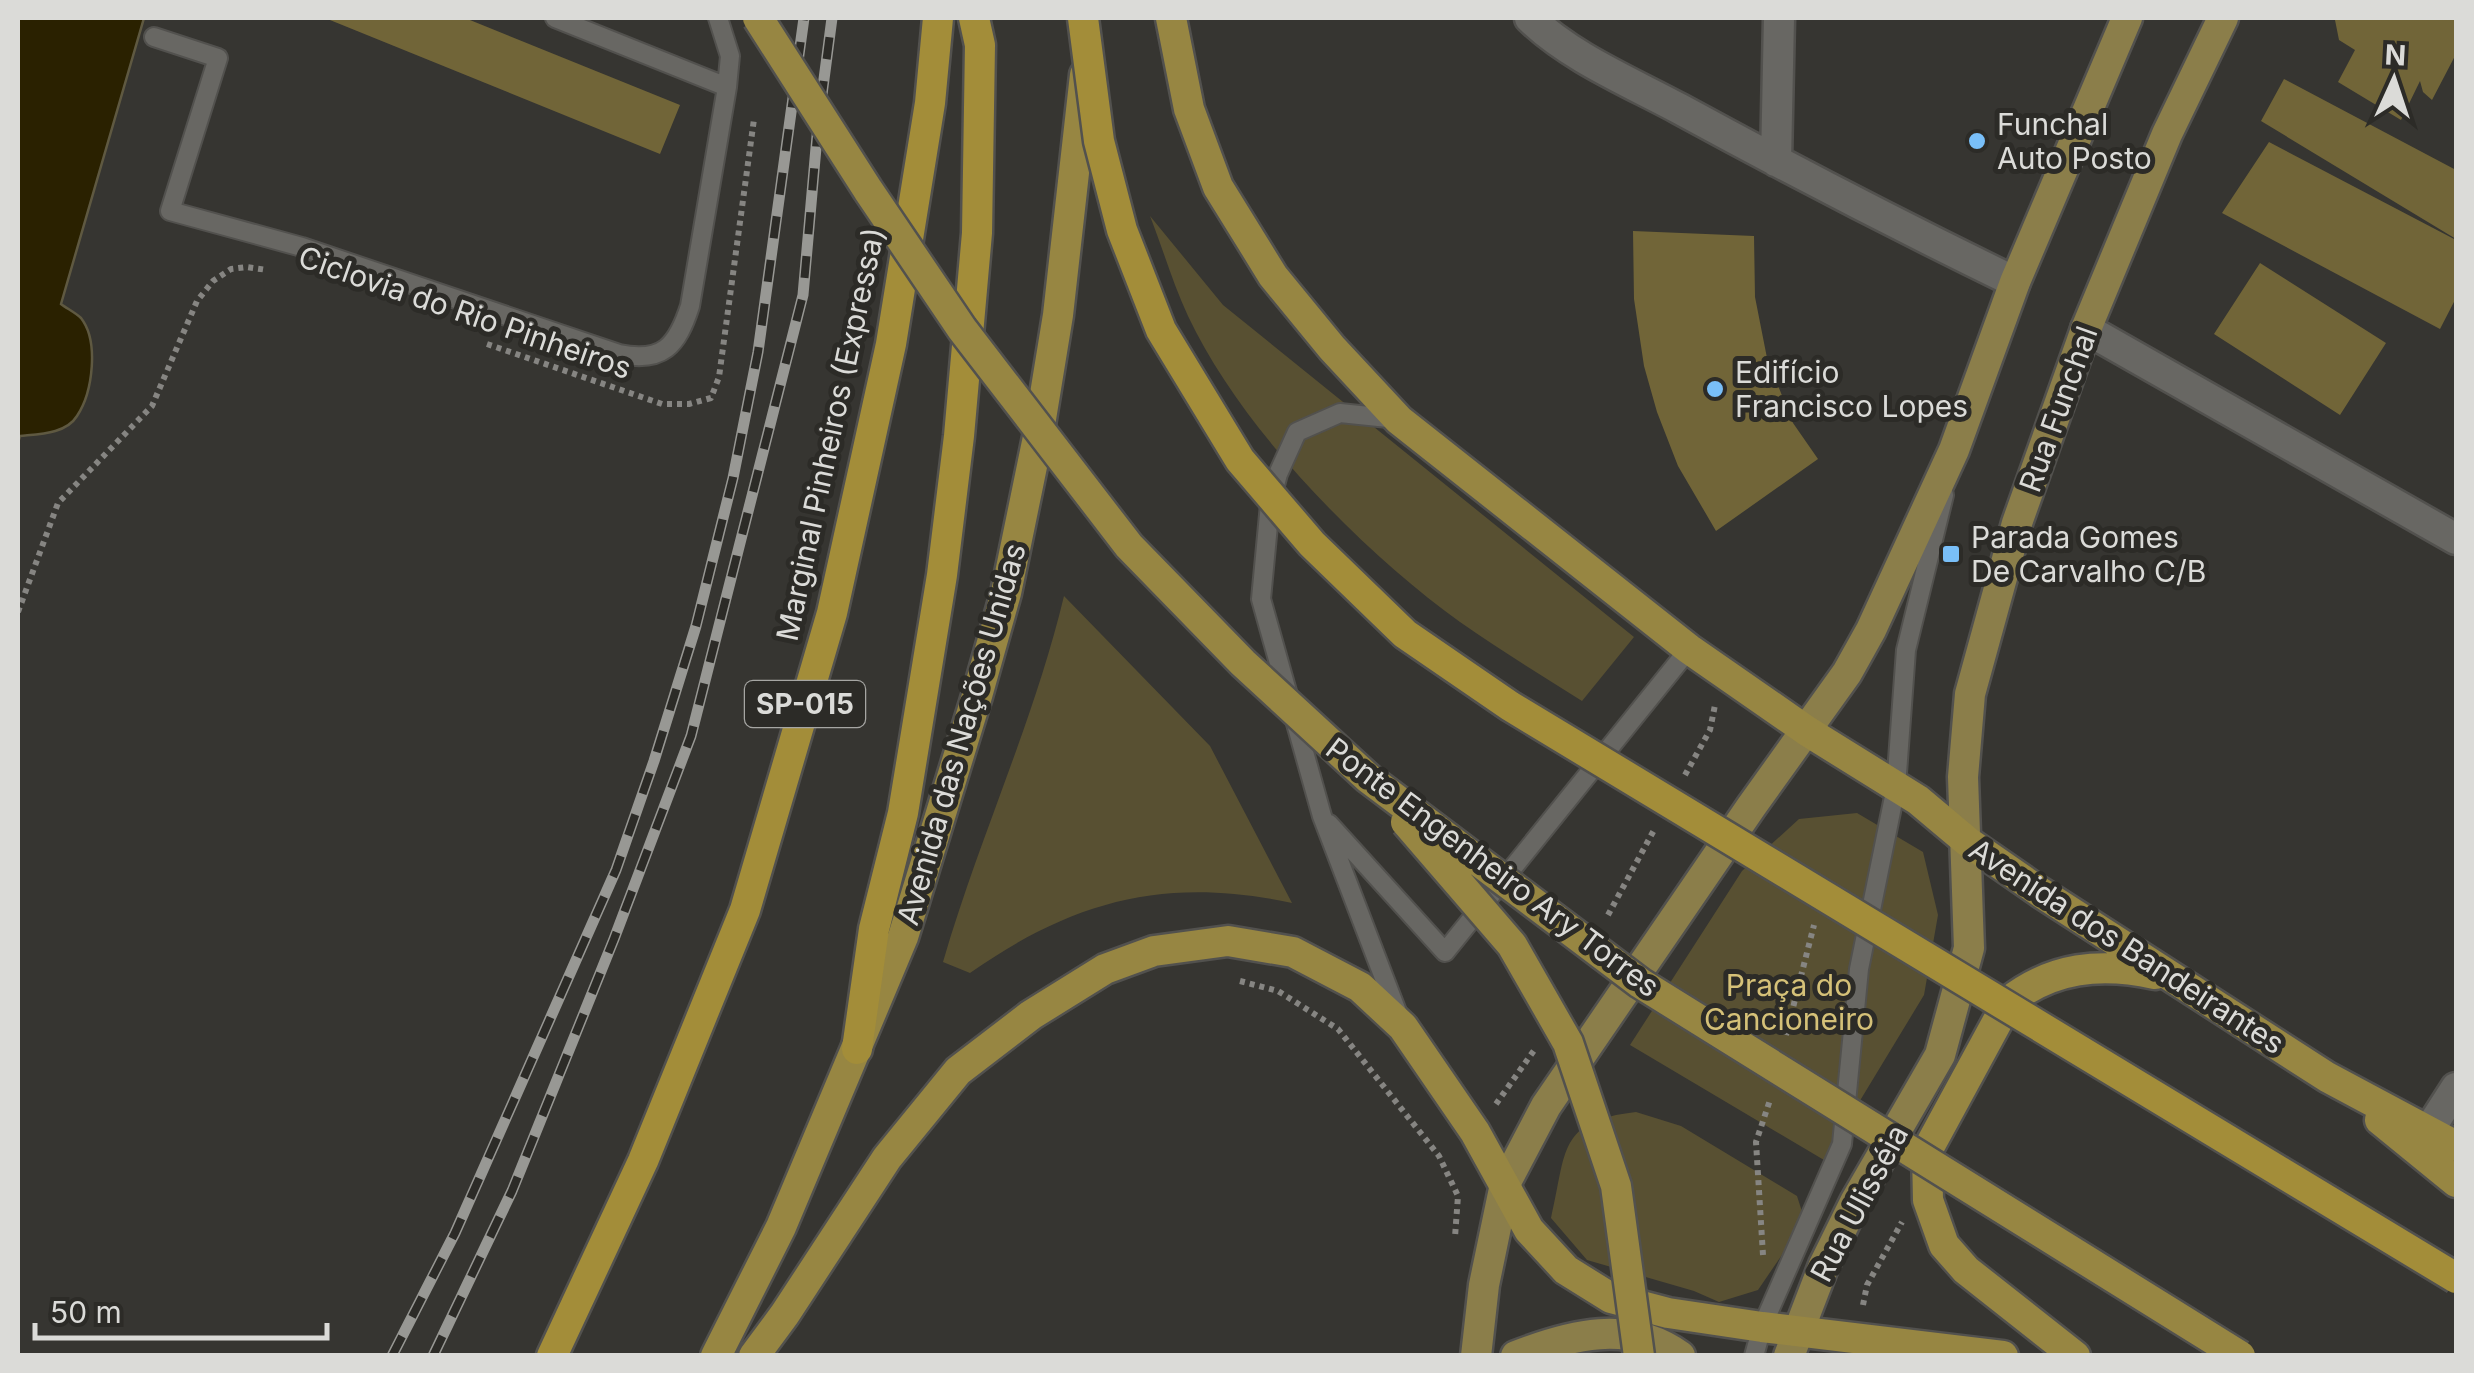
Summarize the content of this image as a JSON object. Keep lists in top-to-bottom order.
{
  "streets": {
    "highway": [
      "Marginal Pinheiros (Expressa)",
      "SP-015",
      "Avenida das Nações Unidas",
      "Ponte Engenheiro Ary Torres",
      "Avenida dos Bandeirantes"
    ],
    "main road": ["Rua Funchal", "Rua Ulisséia"],
    "path": ["Ciclovia do Rio Pinheiros"]
  },
  "crossings": [
    ["Rua Funchal", "Avenida dos Bandeirantes"],
    ["Rua Funchal", "Rua Ulisséia"]
  ],
  "parks": ["Praça do Cancioneiro"],
  "places": {
    "other": ["Funchal Auto Posto", "Edifício Francisco Lopes"],
    "transit": ["Parada Gomes De Carvalho C/B"]
  },
  "scale_bar": "50 m",
  "north": "top"
}
